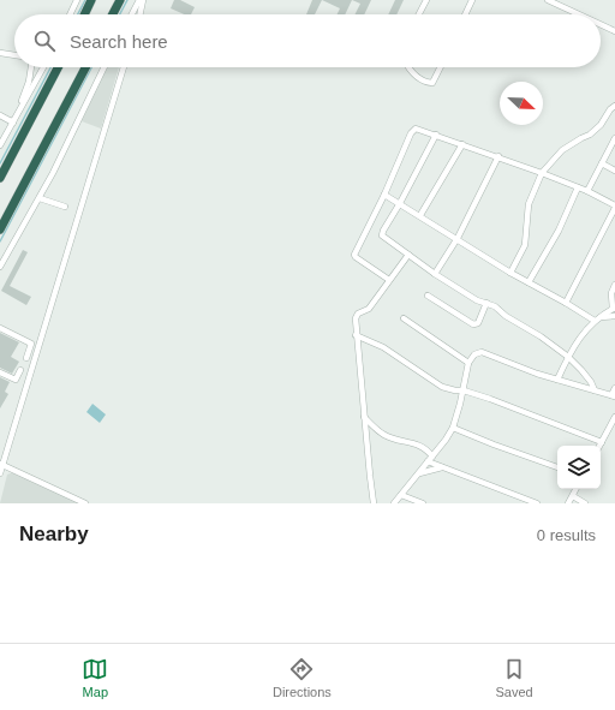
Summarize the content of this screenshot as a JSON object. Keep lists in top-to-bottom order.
{
  "north": "bottom right",
  "page": {
    "search": "Search here",
    "heading": ["Nearby", "0 results"],
    "nav": ["Map", "Directions", "Saved"]
  }
}
